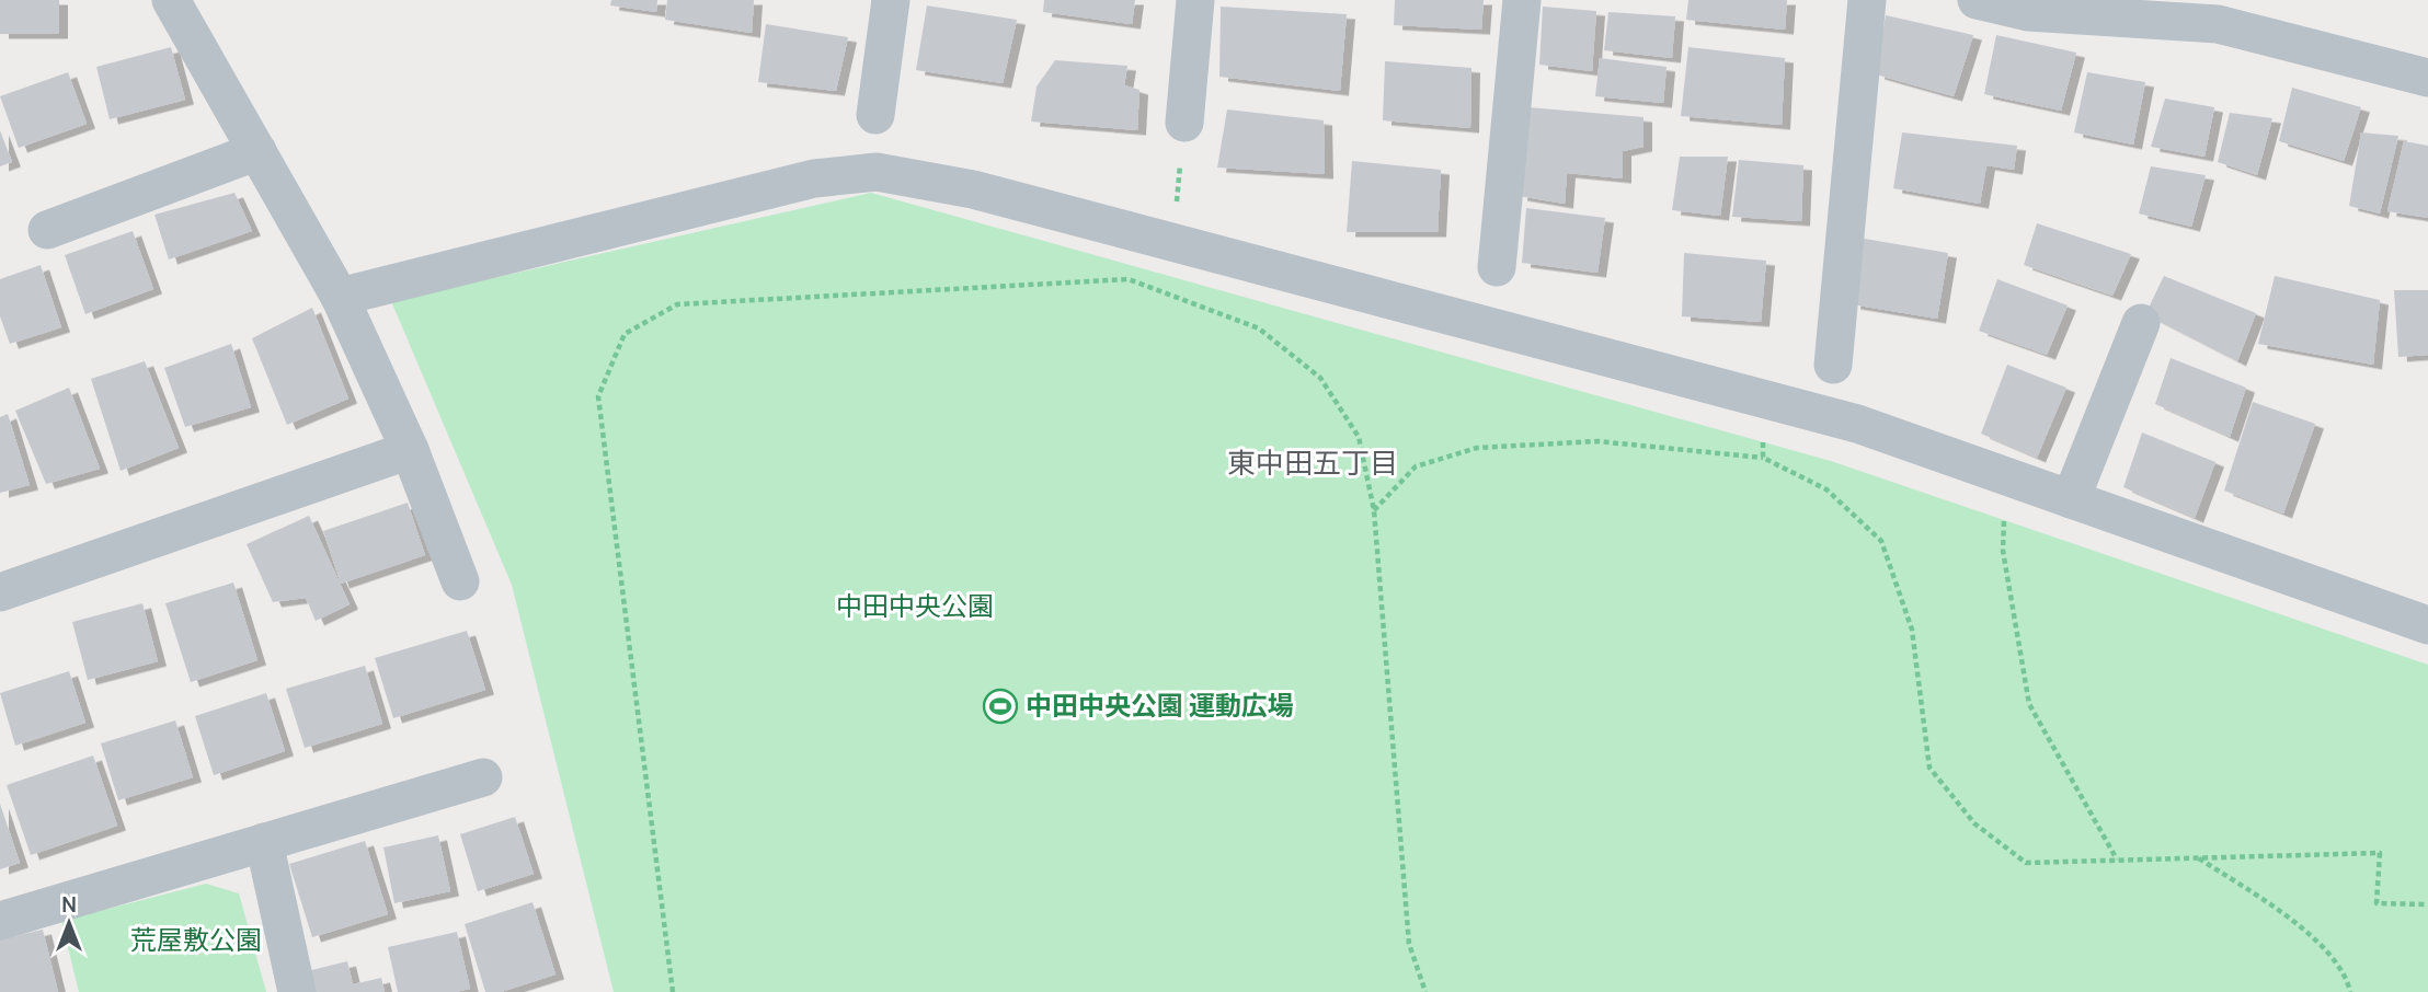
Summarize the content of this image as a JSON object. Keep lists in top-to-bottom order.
{
  "districts": ["東中田五丁目"],
  "parks": ["中田中央公園", "荒屋敷公園"],
  "places": {
    "sports": ["中田中央公園 運動広場"]
  },
  "north": "top"
}
